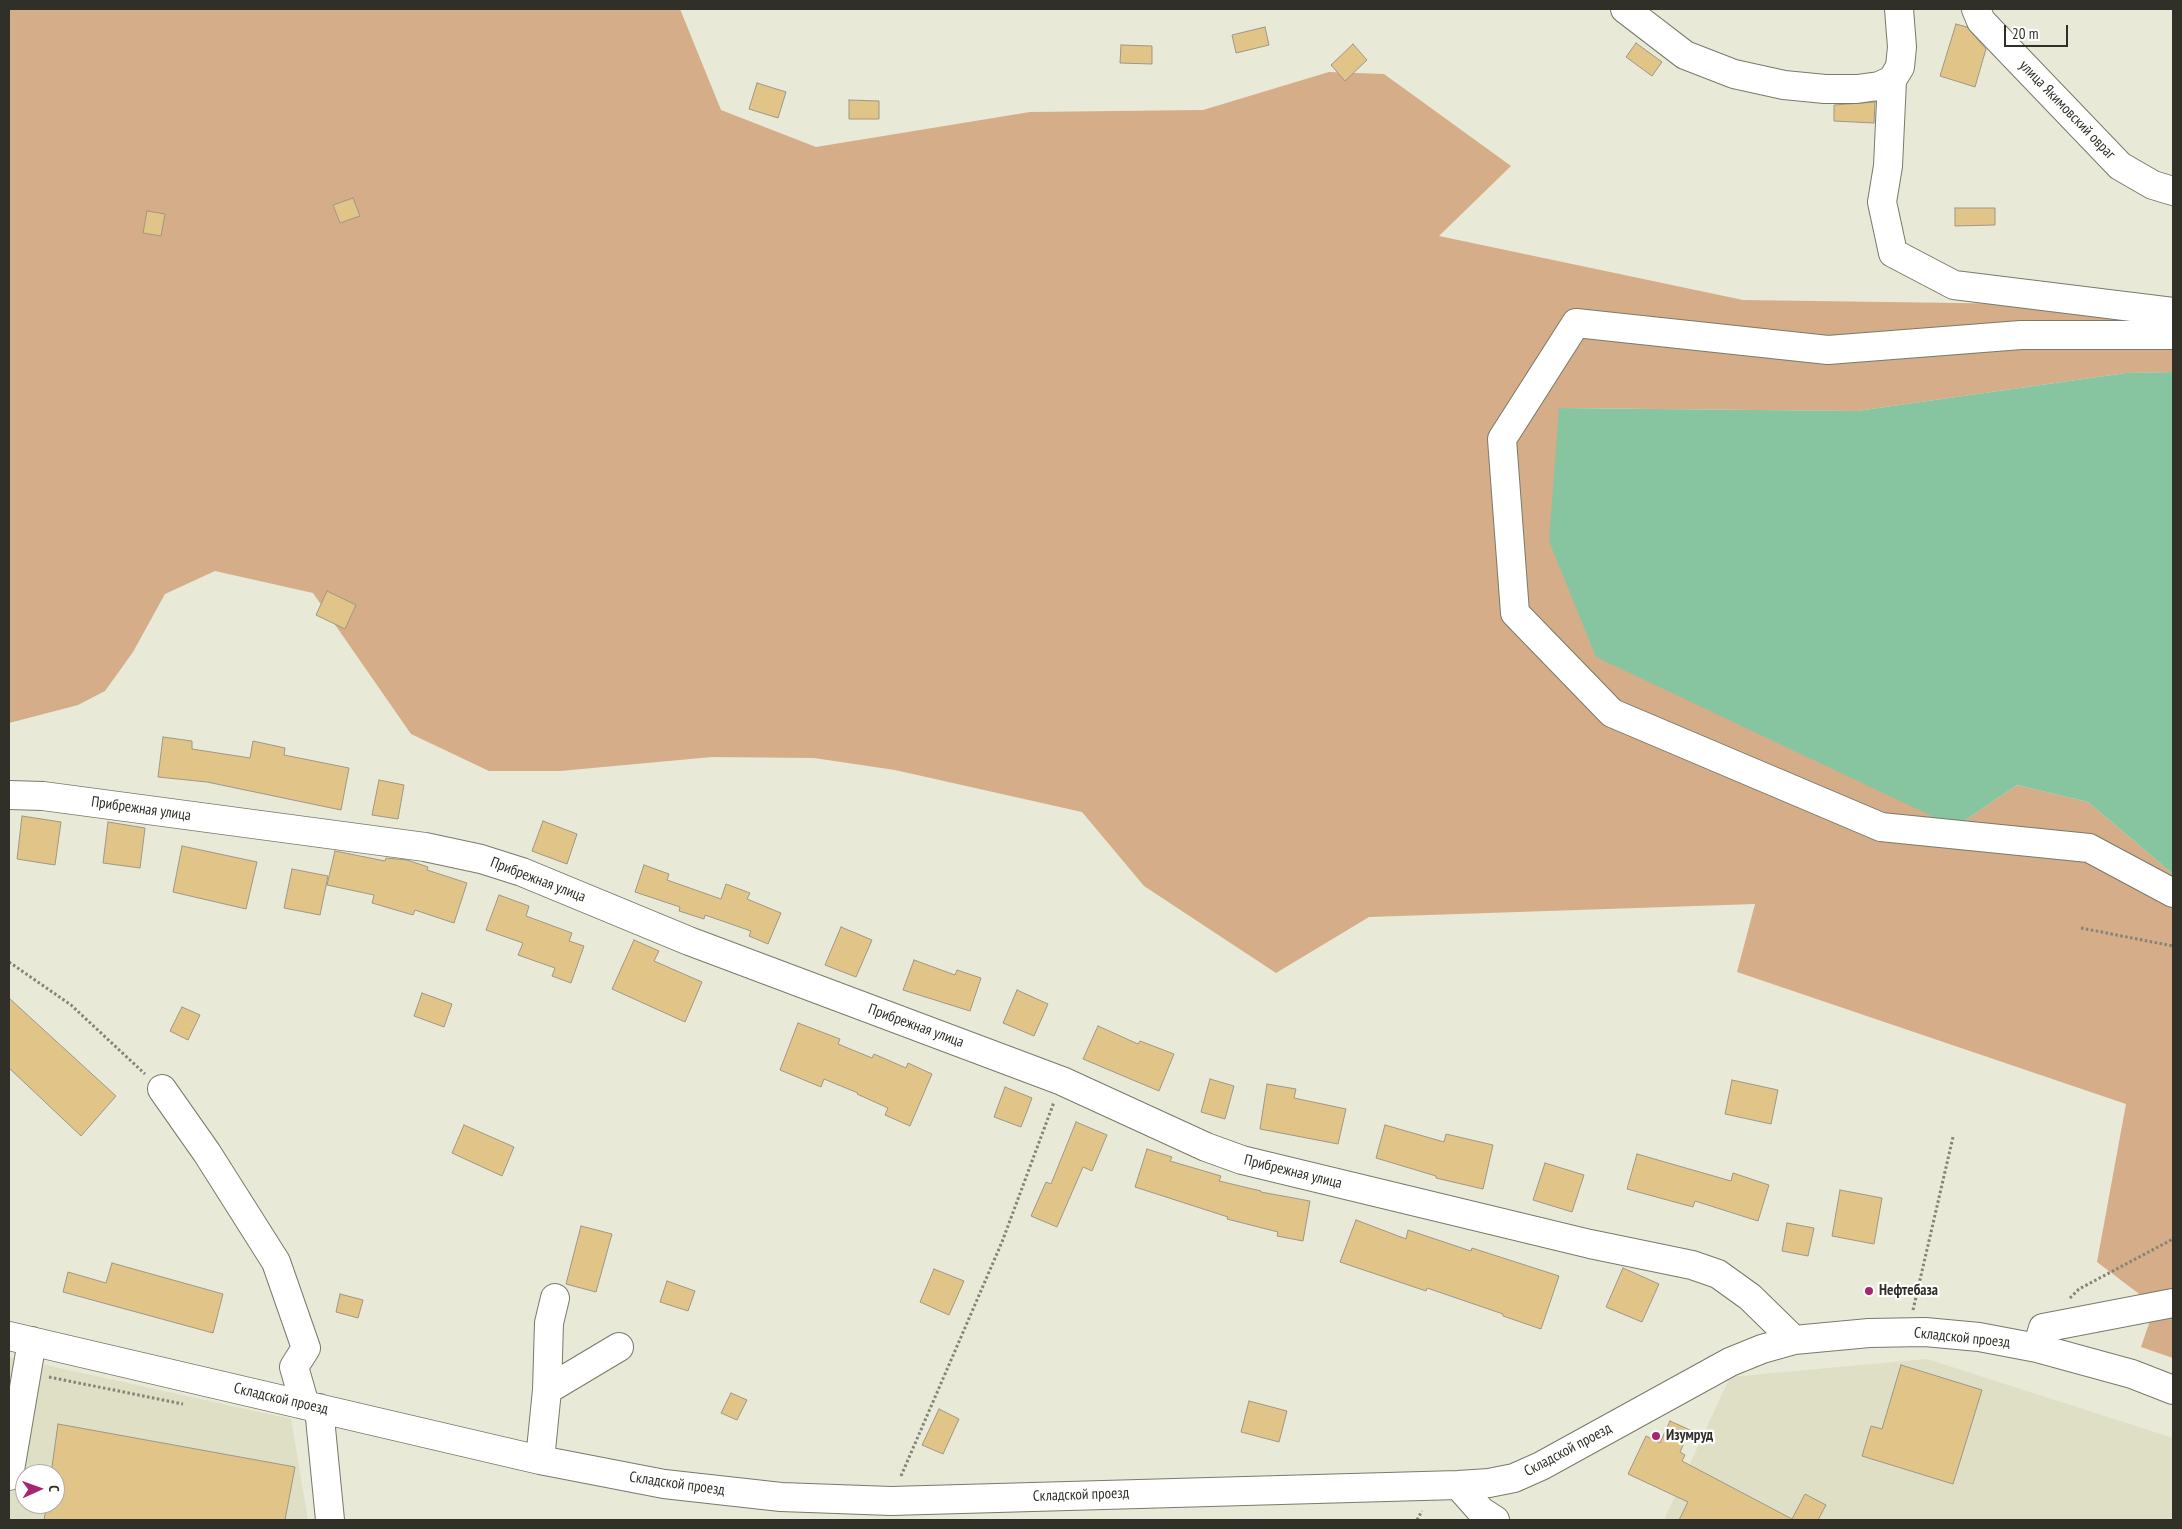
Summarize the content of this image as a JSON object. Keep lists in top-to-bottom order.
{
  "streets": {
    "street": ["улица Якимовский овраг", "Прибрежная улица", "Складской проезд"]
  },
  "crossings": [
    ["Прибрежная улица", "Складской проезд"]
  ],
  "places": ["Нефтебаза", "Изумруд"],
  "scale_bar": "20 m",
  "north": "right"
}
